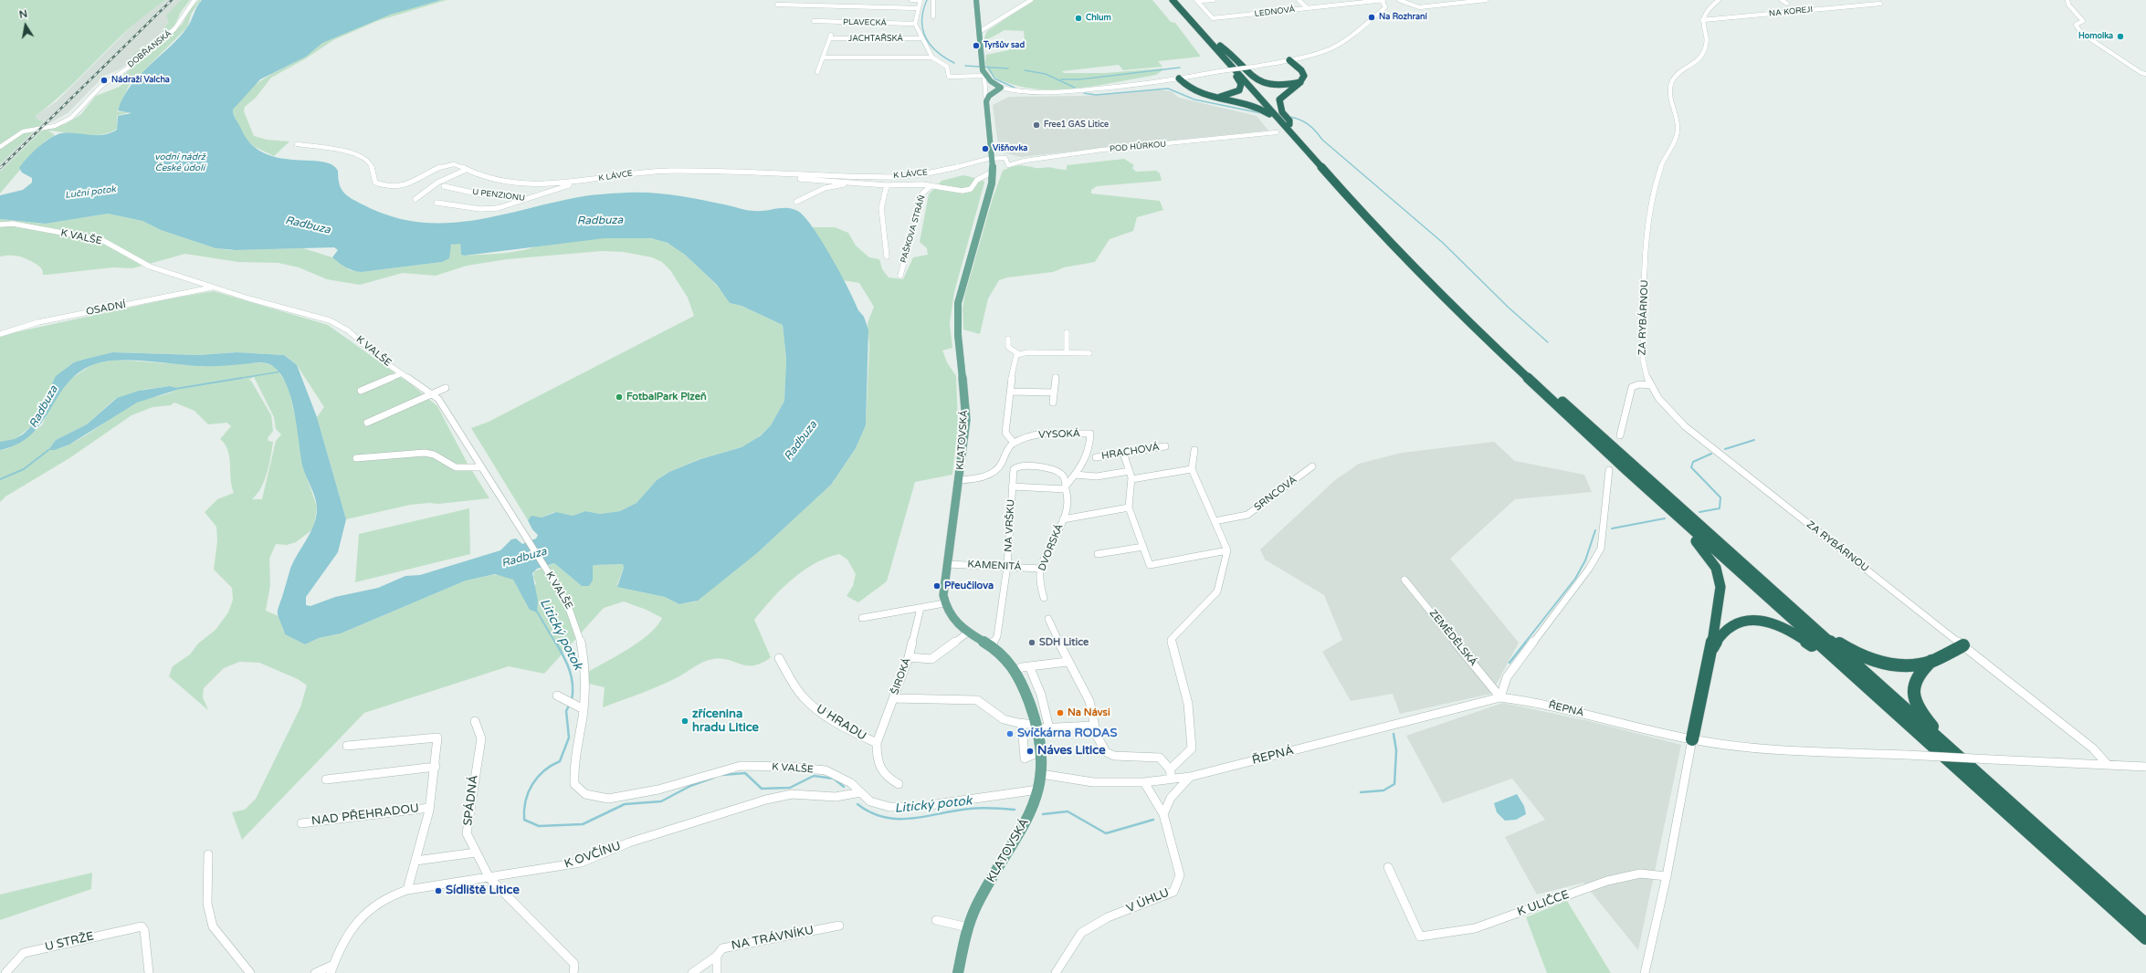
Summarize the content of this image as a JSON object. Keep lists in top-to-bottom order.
{
  "streets": {
    "main road": ["KLATOVSKÁ"],
    "street": [
      "LEDNOVÁ",
      "NA KOREJI",
      "PLAVECKÁ",
      "JACHTAŘSKÁ",
      "DOBŘANSKÁ",
      "POD HŮRKOU",
      "K LÁVCE",
      "U PENZIONU",
      "PAŠKOVA STRÁŇ",
      "K VALŠE",
      "OSADNÍ",
      "ZA RYBÁRNOU",
      "VYSOKÁ",
      "HRACHOVÁ",
      "SRNCOVÁ",
      "NA VRŠKU",
      "DVORSKÁ",
      "KAMENITÁ",
      "ZEMĚDĚLSKÁ",
      "ŠIROKÁ",
      "ŘEPNÁ",
      "U HRADU",
      "SPÁDNÁ",
      "NAD PŘEHRADOU",
      "K OVČÍNU",
      "V ÚHLU",
      "K ULIČCE",
      "NA TRÁVNÍKU",
      "U STRŽE"
    ]
  },
  "crossings": [
    ["NA KOREJI", "ZA RYBÁRNOU"],
    ["POD HŮRKOU", "K LÁVCE"],
    ["POD HŮRKOU", "KLATOVSKÁ"],
    ["K LÁVCE", "U PENZIONU"],
    ["K LÁVCE", "KLATOVSKÁ"],
    ["K VALŠE", "OSADNÍ"],
    ["K VALŠE", "KLATOVSKÁ"],
    ["K VALŠE", "K OVČÍNU"],
    ["ZA RYBÁRNOU", "ŘEPNÁ"],
    ["KLATOVSKÁ", "NA VRŠKU"],
    ["KLATOVSKÁ", "KAMENITÁ"],
    ["KLATOVSKÁ", "ŘEPNÁ"],
    ["NA VRŠKU", "DVORSKÁ"],
    ["NA VRŠKU", "KAMENITÁ"],
    ["DVORSKÁ", "KAMENITÁ"],
    ["ZEMĚDĚLSKÁ", "ŘEPNÁ"],
    ["ŠIROKÁ", "U HRADU"],
    ["ŘEPNÁ", "V ÚHLU"],
    ["SPÁDNÁ", "K OVČÍNU"],
    ["NAD PŘEHRADOU", "K OVČÍNU"]
  ],
  "water": [
    "vodní nádrž České údolí",
    "Luční potok",
    "Radbuza",
    "Litický potok"
  ],
  "places": [
    "Na Rozhraní",
    "Chlum",
    "Homolka",
    "Tyršův sad",
    "Nádraží Valcha",
    "Free1 GAS Litice",
    "Višňovka",
    "FotbalPark Plzeň",
    "Přeučilova",
    "SDH Litice",
    "Na Návsi",
    "zřícenina hradu Litice",
    "Svíčkárna RODAS",
    "Náves Litice",
    "Sídliště Litice"
  ],
  "north": "top"
}
